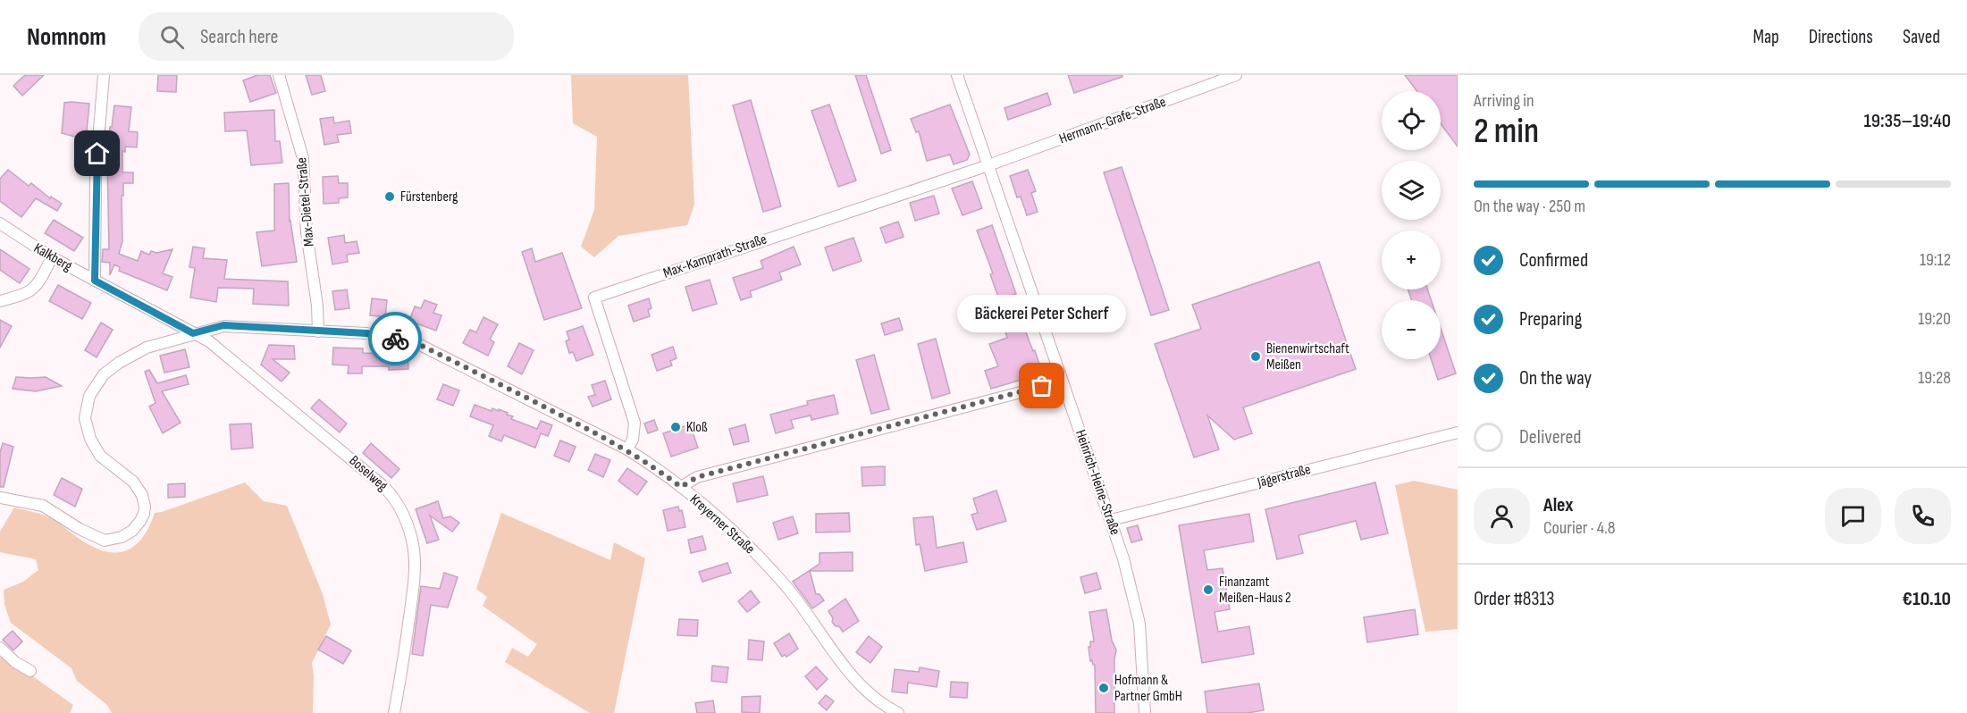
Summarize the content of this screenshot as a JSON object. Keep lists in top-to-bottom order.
{
  "streets": {
    "street": [
      "Hermann-Grafe-Straße",
      "Max-Dietel-Straße",
      "Max-Kamprath-Straße",
      "Kalkberg",
      "Boselweg",
      "Jägerstraße",
      "Heinrich-Heine-Straße",
      "Kreyerner Straße"
    ]
  },
  "crossings": [
    ["Hermann-Grafe-Straße", "Max-Kamprath-Straße"],
    ["Hermann-Grafe-Straße", "Heinrich-Heine-Straße"],
    ["Max-Dietel-Straße", "Kreyerner Straße"],
    ["Max-Kamprath-Straße", "Heinrich-Heine-Straße"],
    ["Max-Kamprath-Straße", "Kreyerner Straße"],
    ["Kalkberg", "Boselweg"],
    ["Kalkberg", "Kreyerner Straße"],
    ["Boselweg", "Kreyerner Straße"],
    ["Jägerstraße", "Heinrich-Heine-Straße"]
  ],
  "places": [
    "Fürstenberg",
    "Bienenwirtschaft Meißen",
    "Bäckerei Peter Scherf",
    "Kloß",
    "Finanzamt Meißen-Haus 2",
    "Hofmann & Partner GmbH"
  ],
  "page": {
    "header": "Nomnom",
    "search": "Search here",
    "nav": ["Map", "Directions", "Saved"],
    "heading": ["2 min", "Arriving in", "19:35–19:40"],
    "panel": [
      "Alex",
      "Courier · 4.8",
      "Order #8313",
      "€10.10"
    ],
    "map_buttons": ["+", "−"],
    "bar": "On the way · 250 m",
    "list": [
      ["Confirmed", "19:12"],
      ["Preparing", "19:20"],
      ["On the way", "19:28"],
      "Delivered"
    ],
    "bubble": "Bäckerei Peter Scherf"
  }
}
